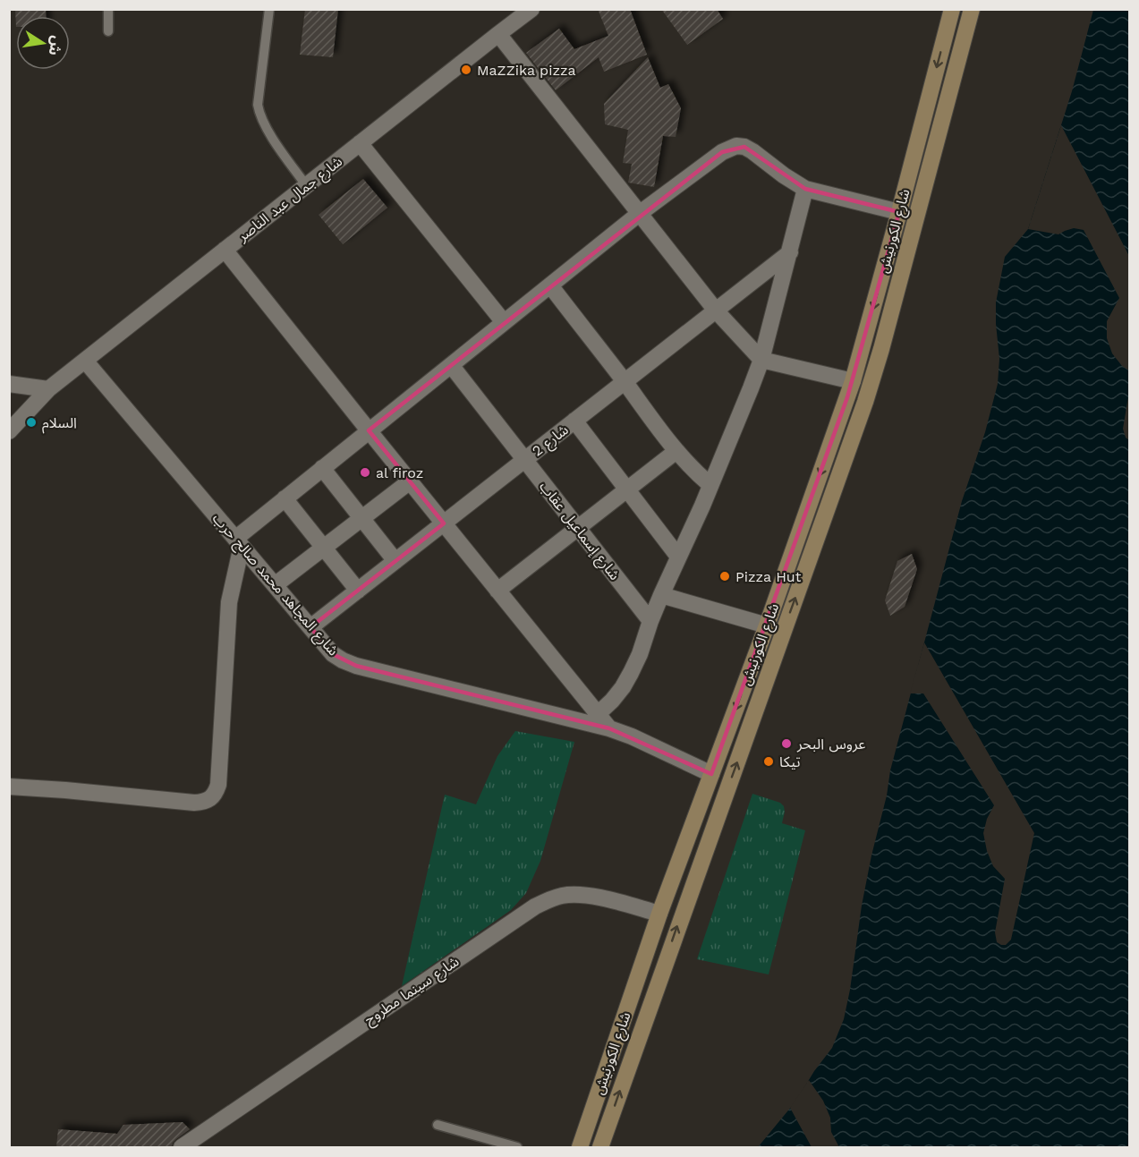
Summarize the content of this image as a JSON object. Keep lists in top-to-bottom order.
{
  "streets": {
    "street": [
      "شارع جمال عبد الناصر",
      "شارع الكورنيش",
      "شارع 2",
      "شارع إسماعيل عقاب",
      "شارع المجاهد محمد صالح حرب",
      "شارع سينما مطروح"
    ]
  },
  "crossings": [
    ["شارع جمال عبد الناصر", "شارع المجاهد محمد صالح حرب"],
    ["شارع الكورنيش", "شارع المجاهد محمد صالح حرب"],
    ["شارع الكورنيش", "شارع سينما مطروح"],
    ["شارع 2", "شارع إسماعيل عقاب"],
    ["شارع 2", "شارع المجاهد محمد صالح حرب"]
  ],
  "places": [
    "MaZZika pizza",
    "السلام",
    "al firoz",
    "Pizza Hut",
    "عروس البحر",
    "تيكا"
  ],
  "north": "right"
}
